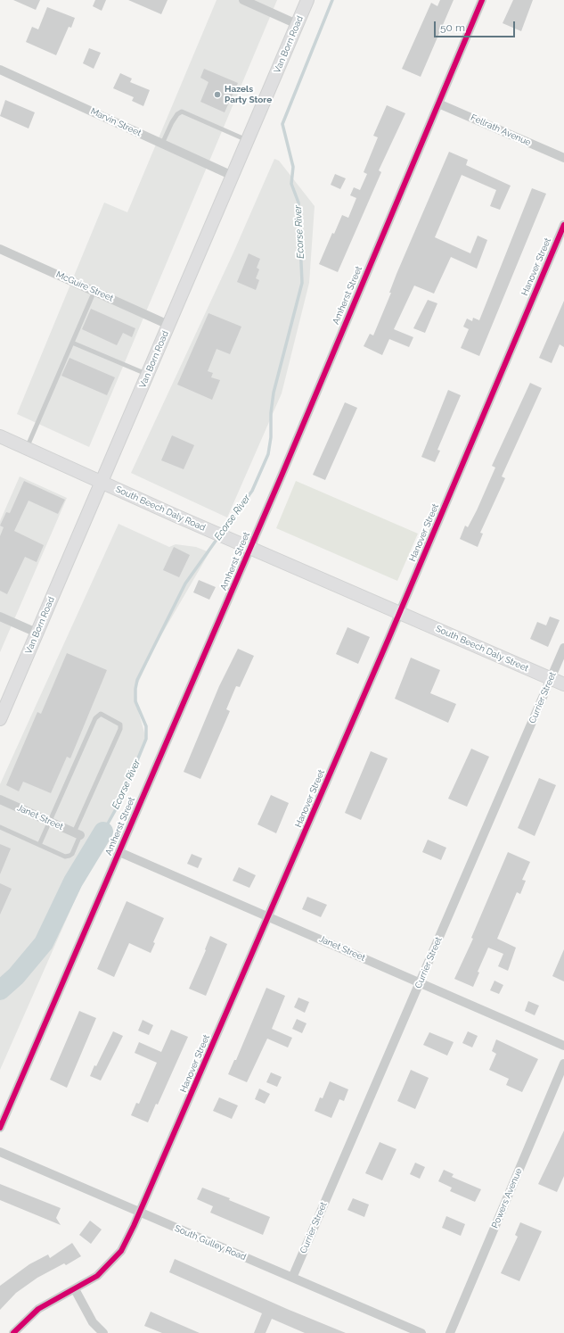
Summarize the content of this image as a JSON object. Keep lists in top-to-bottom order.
{
  "streets": {
    "main road": ["Van Born Road", "South Beech Daly Road", "South Beech Daly Street"],
    "street": [
      "Marvin Street",
      "Fellrath Avenue",
      "Hanover Street",
      "McGuire Street",
      "Amherst Street",
      "Currier Street",
      "Janet Street",
      "Powers Avenue",
      "South Gulley Road"
    ]
  },
  "crossings": [
    ["Van Born Road", "Marvin Street"],
    ["Van Born Road", "McGuire Street"],
    ["Van Born Road", "South Beech Daly Road"],
    ["Fellrath Avenue", "Amherst Street"],
    ["Hanover Street", "South Beech Daly Road"],
    ["Hanover Street", "South Beech Daly Street"],
    ["Hanover Street", "Janet Street"],
    ["Hanover Street", "South Gulley Road"],
    ["Amherst Street", "South Beech Daly Road"],
    ["Amherst Street", "Janet Street"],
    ["South Beech Daly Road", "South Beech Daly Street"],
    ["South Beech Daly Street", "Currier Street"],
    ["Currier Street", "Janet Street"],
    ["Currier Street", "South Gulley Road"]
  ],
  "water": ["Ecorse River"],
  "places": ["Hazels Party Store"],
  "scale_bar": "50 m"
}
